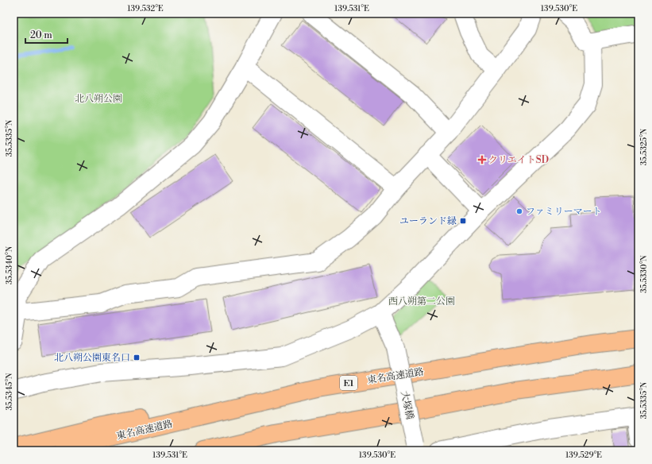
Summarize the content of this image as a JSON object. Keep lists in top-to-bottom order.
{
  "streets": {
    "highway": ["東名高速道路", "E1"],
    "street": ["大塚橋"]
  },
  "parks": ["北八朔公園", "西八朔第二公園"],
  "places": {
    "health": ["クリエイトSD"],
    "other": ["ファミリーマート"],
    "transit": ["ユーランド緑", "北八朔公園東名口"]
  },
  "scale_bar": "20 m",
  "coordinates": [
    "139.532°E",
    "139.531°E",
    "139.530°E",
    "35.5335°N",
    "35.5325°N",
    "35.5340°N",
    "35.5330°N",
    "35.5345°N",
    "139.529°E"
  ]
}
